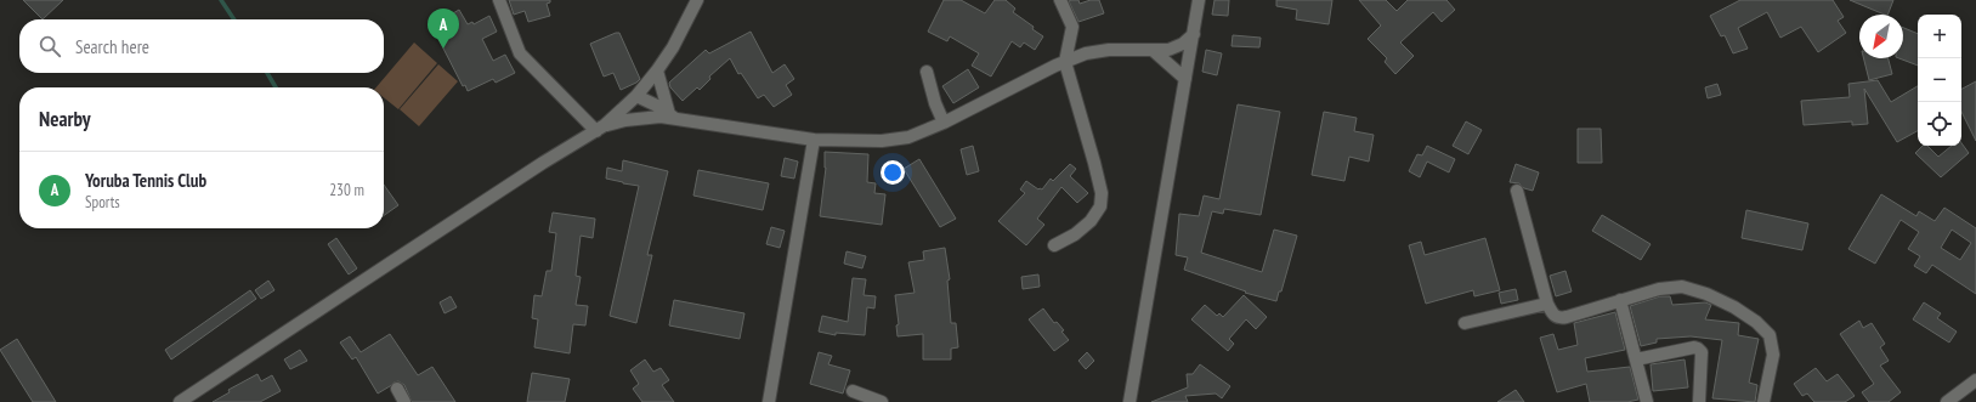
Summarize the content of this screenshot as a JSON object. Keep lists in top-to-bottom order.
{
  "north": "bottom left",
  "page": {
    "pins": "A",
    "map_buttons": ["+", "−"],
    "search": "Search here",
    "heading": "Nearby",
    "list": [
      {
        "mark": "A",
        "name": "Yoruba Tennis Club",
        "note": "Sports",
        "value": "230 m"
      }
    ]
  }
}
